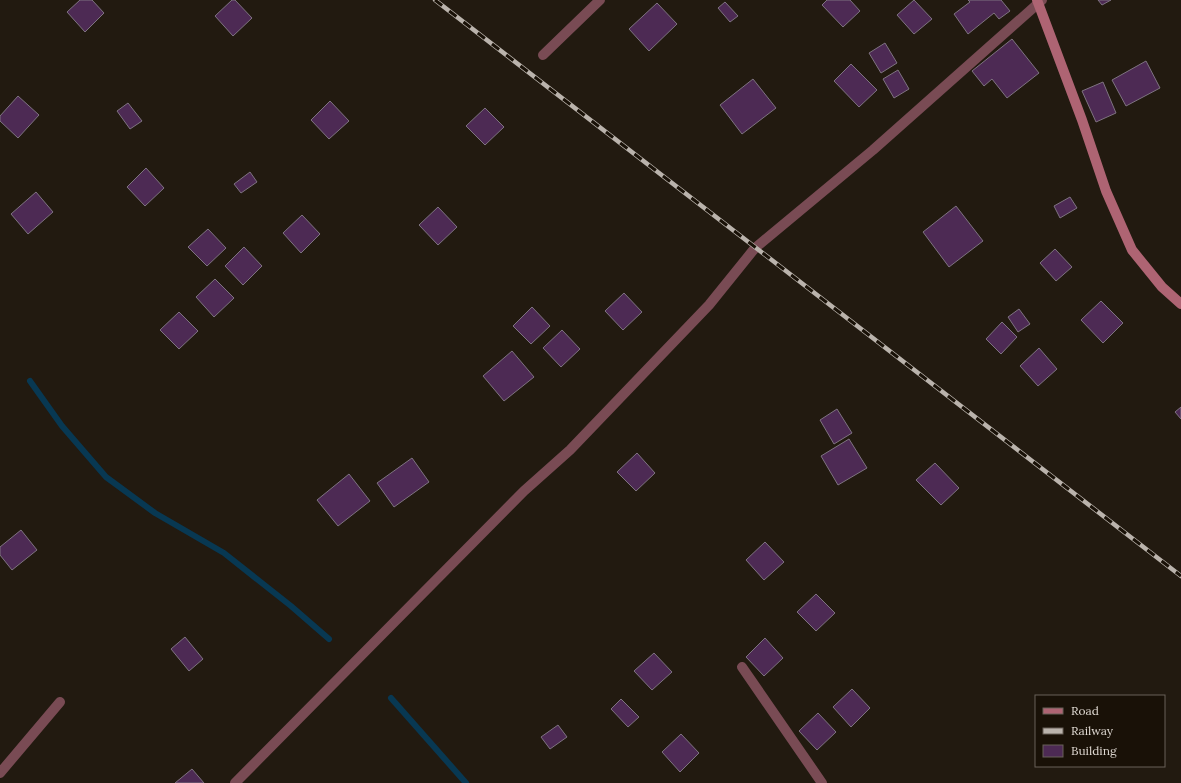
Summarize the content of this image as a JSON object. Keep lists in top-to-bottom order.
{
  "legend": ["Road", "Railway", "Building"]
}
